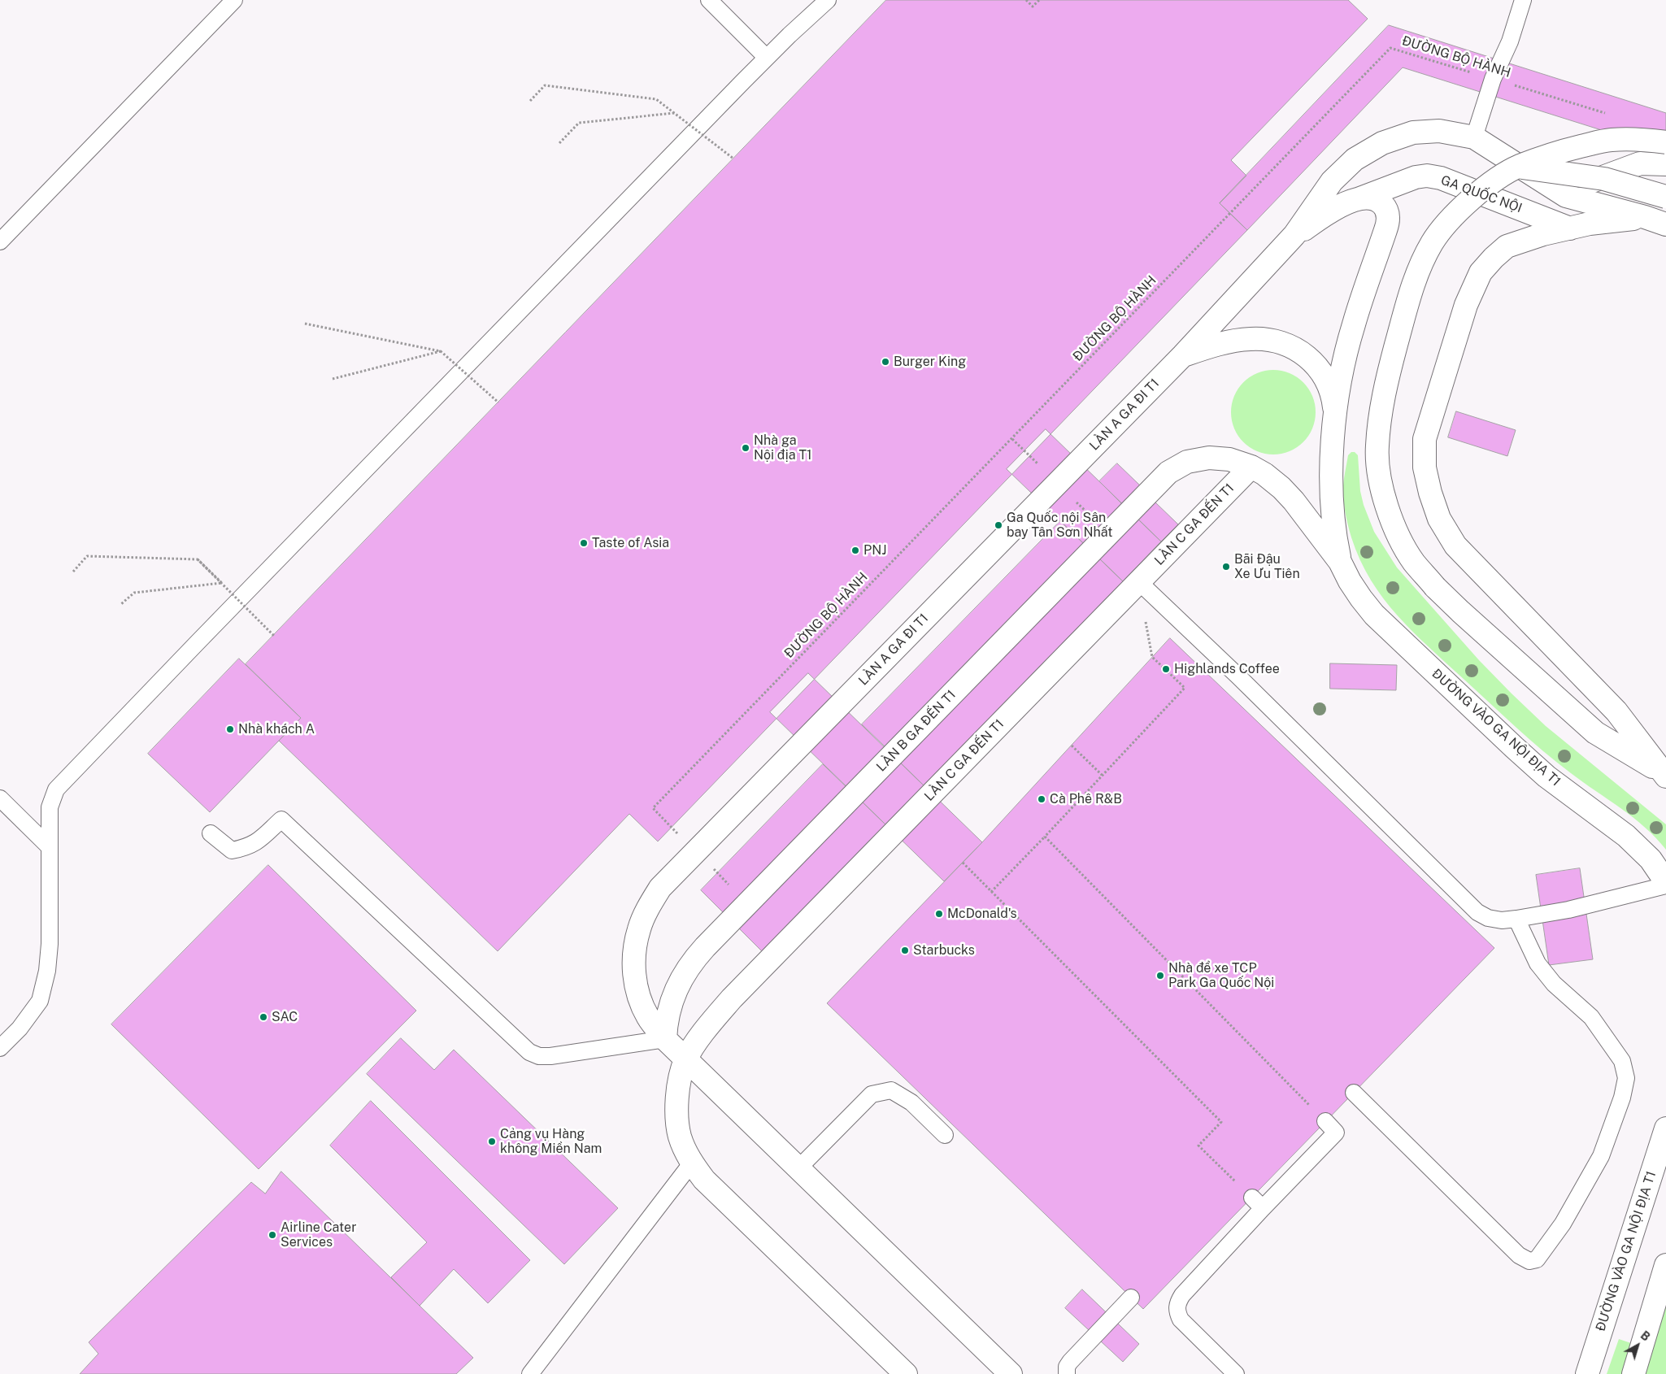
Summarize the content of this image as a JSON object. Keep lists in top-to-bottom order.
{
  "streets": {
    "street": [
      "GA QUỐC NỘI",
      "LÀN A GA ĐI T1",
      "LÀN C GA ĐẾN T1",
      "ĐƯỜNG VÀO GA NỘI ĐỊA T1",
      "LÀN B GA ĐẾN T1"
    ],
    "path": ["ĐƯỜNG BỘ HÀNH"]
  },
  "crossings": [
    ["LÀN A GA ĐI T1", "LÀN C GA ĐẾN T1"],
    ["LÀN A GA ĐI T1", "LÀN B GA ĐẾN T1"],
    ["LÀN C GA ĐẾN T1", "LÀN B GA ĐẾN T1"],
    ["ĐƯỜNG VÀO GA NỘI ĐỊA T1", "LÀN B GA ĐẾN T1"]
  ],
  "places": [
    "Burger King",
    "Nhà ga Nội địa T1",
    "Ga Quốc nội Sân bay Tân Sơn Nhất",
    "Taste of Asia",
    "PNJ",
    "Bãi Đậu Xe Ưu Tiên",
    "Highlands Coffee",
    "Nhà khách A",
    "Cà Phê R&B",
    "McDonald's",
    "Starbucks",
    "Nhà để xe TCP Park Ga Quốc Nội",
    "SAC",
    "Cảng vụ Hàng không Miền Nam",
    "Airline Cater Services"
  ],
  "north": "top right"
}
